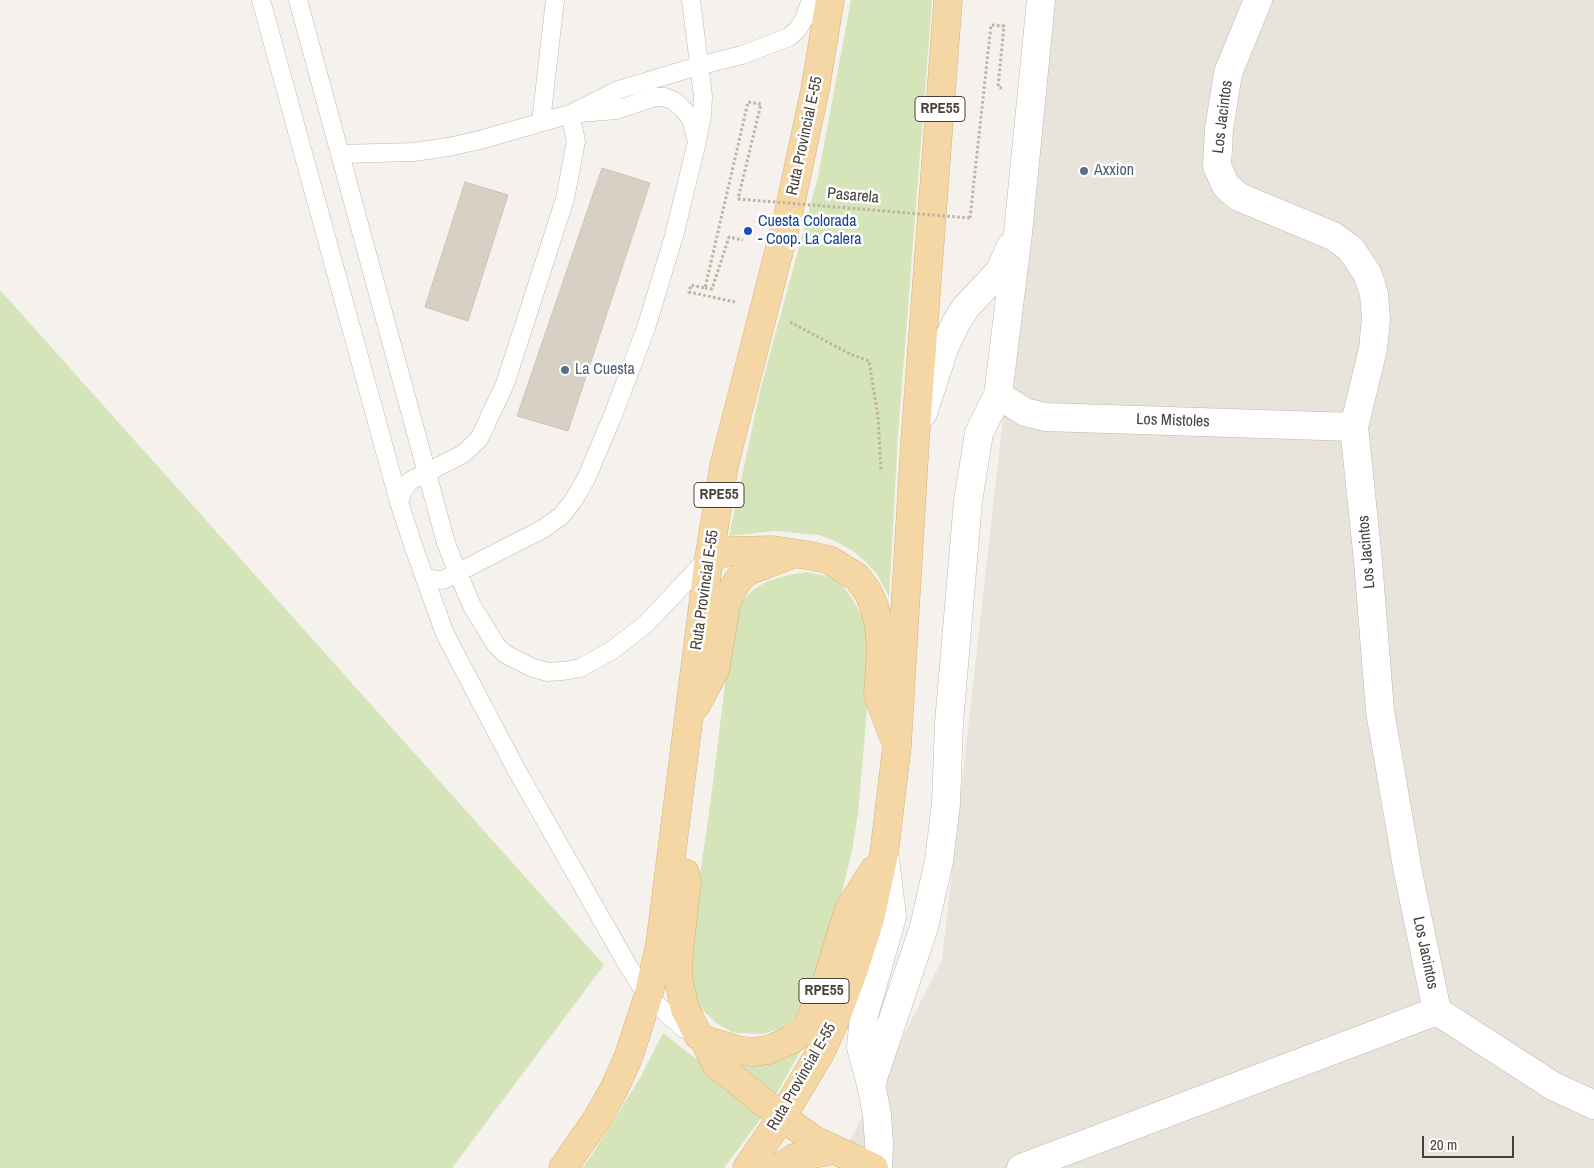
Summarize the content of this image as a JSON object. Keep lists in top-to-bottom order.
{
  "streets": {
    "main road": ["RPE55", "Ruta Provincial E-55"],
    "street": ["Los Jacintos", "Los Mistoles"],
    "path": ["Pasarela"]
  },
  "crossings": [
    ["RPE55", "Ruta Provincial E-55"],
    ["Los Jacintos", "Los Mistoles"]
  ],
  "places": ["Axxion", "Cuesta Colorada - Coop. La Calera", "La Cuesta"],
  "scale_bar": "20 m"
}
